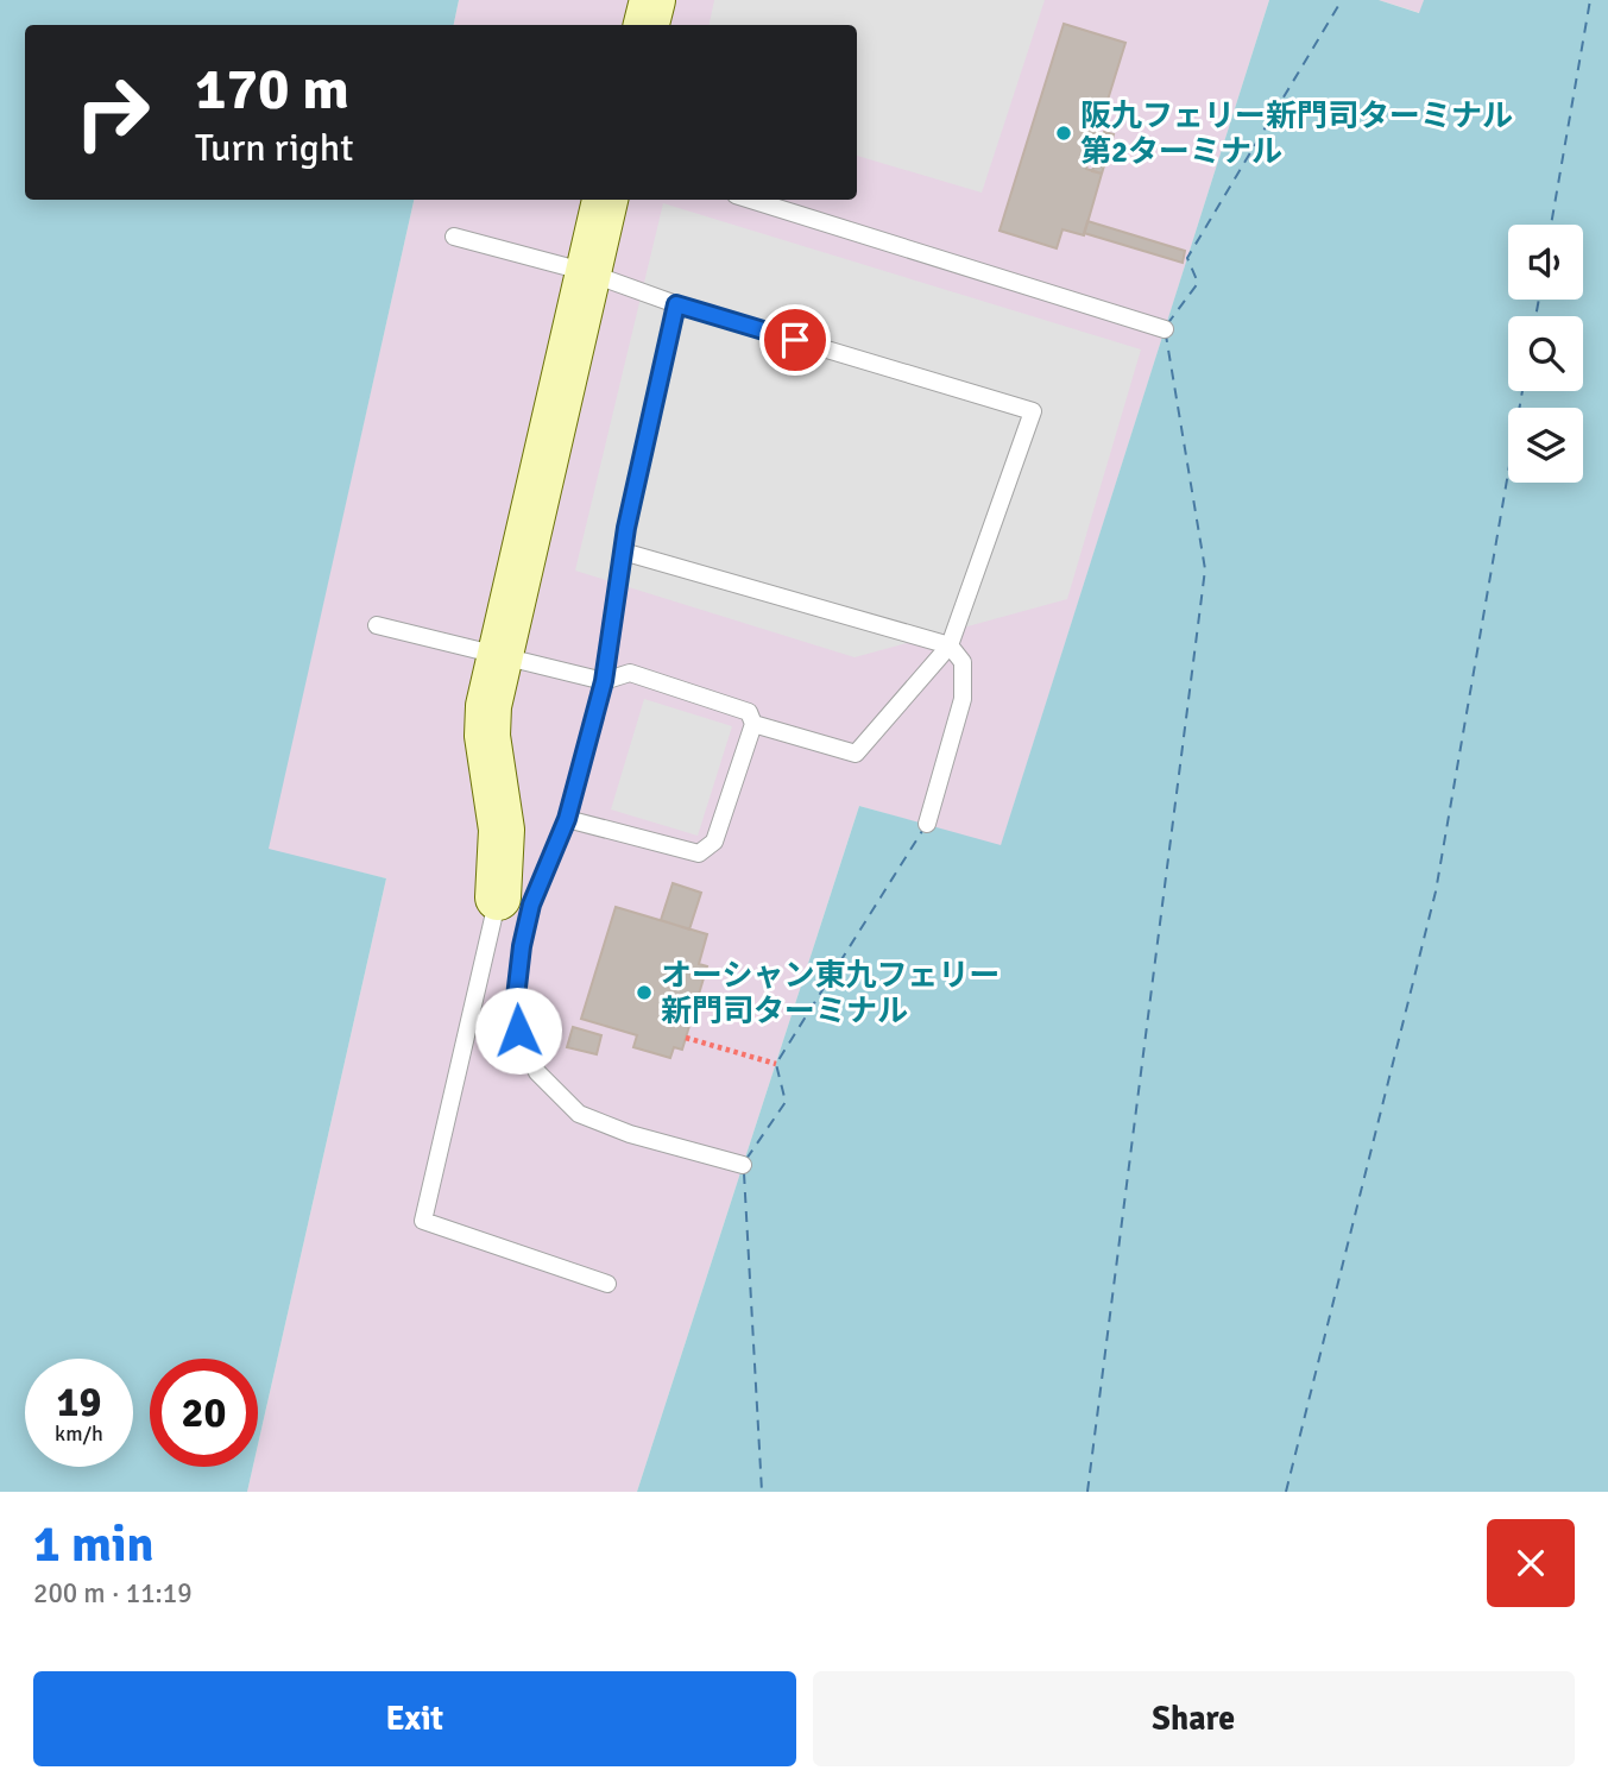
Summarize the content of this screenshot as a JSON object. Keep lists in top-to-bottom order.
{
  "places": ["阪九フェリー新門司ターミナル 第2ターミナル", "オーシャン東九フェリー 新門司ターミナル"],
  "page": {
    "turn": ["170 m", "Turn right"],
    "speed": "19 km/h",
    "limit": "20",
    "heading": ["1 min", "200 m · 11:19"],
    "buttons": ["Exit", "Share"]
  }
}
